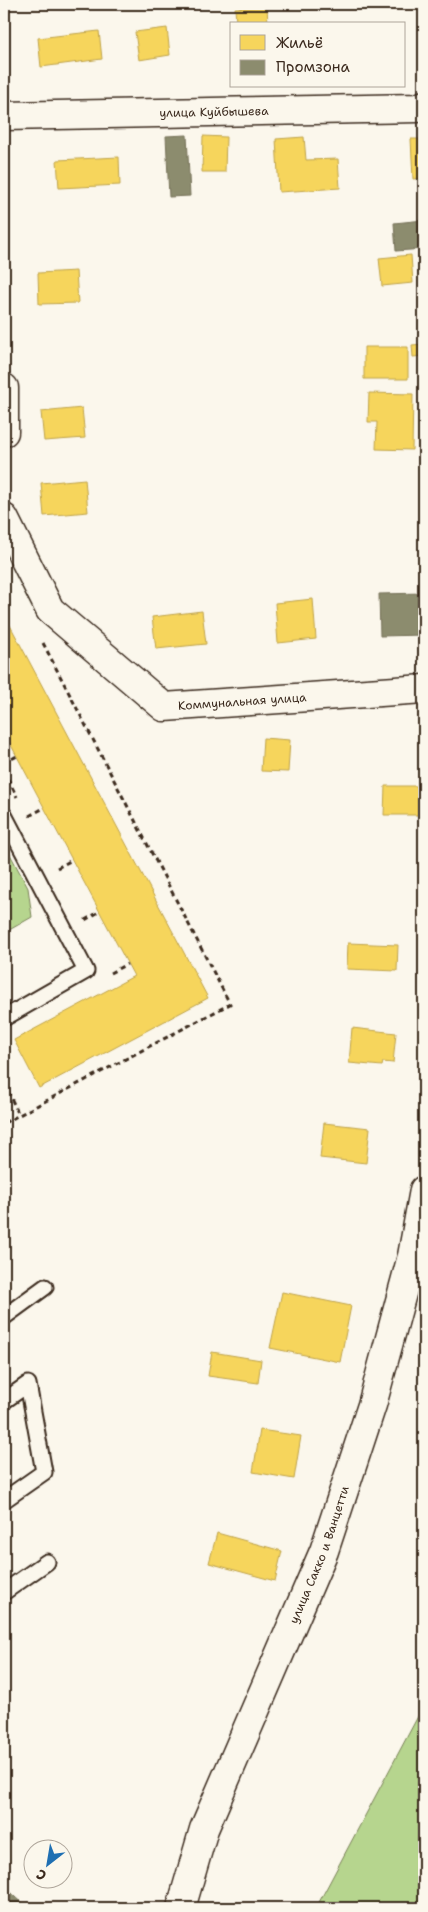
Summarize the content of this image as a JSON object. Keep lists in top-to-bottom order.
{
  "streets": {
    "street": ["улица Куйбышева", "Коммунальная улица", "улица Сакко и Ванцетти"]
  },
  "legend": ["Жильё", "Промзона"],
  "north": "bottom left"
}
